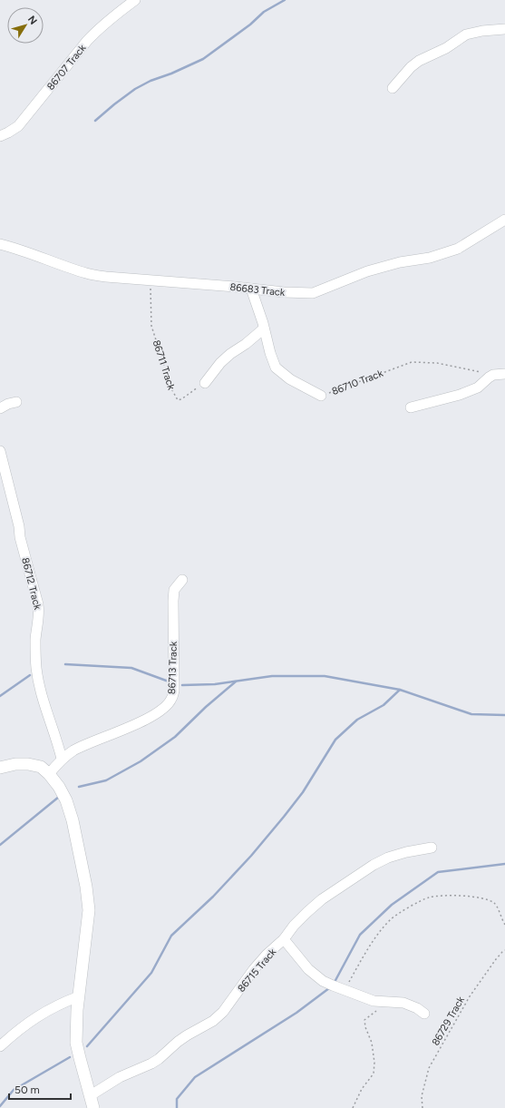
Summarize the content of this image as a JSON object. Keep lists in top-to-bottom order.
{
  "streets": {
    "street": [
      "86707 Track",
      "86683 Track",
      "86710 Track",
      "86712 Track",
      "86713 Track",
      "86715 Track"
    ],
    "path": ["86711 Track", "86729 Track"]
  },
  "crossings": [
    ["86683 Track", "86711 Track"],
    ["86683 Track", "86710 Track"],
    ["86712 Track", "86713 Track"]
  ],
  "scale_bar": "50 m",
  "north": "top right"
}
